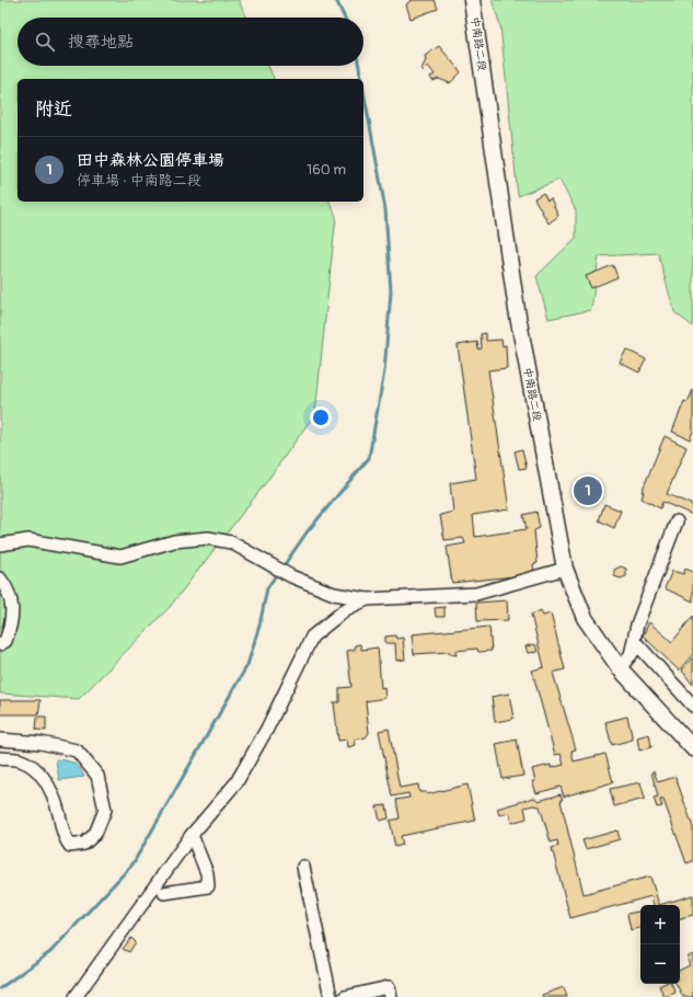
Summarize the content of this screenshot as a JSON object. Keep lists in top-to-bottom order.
{
  "streets": {
    "main road": ["中南路二段"]
  },
  "page": {
    "search": "搜尋地點",
    "heading": "附近",
    "list": [
      {
        "mark": "1",
        "name": "田中森林公園停車場",
        "note": "停車場 · 中南路二段",
        "value": "160 m"
      }
    ],
    "pins": "1",
    "map_buttons": ["+", "−"]
  }
}
